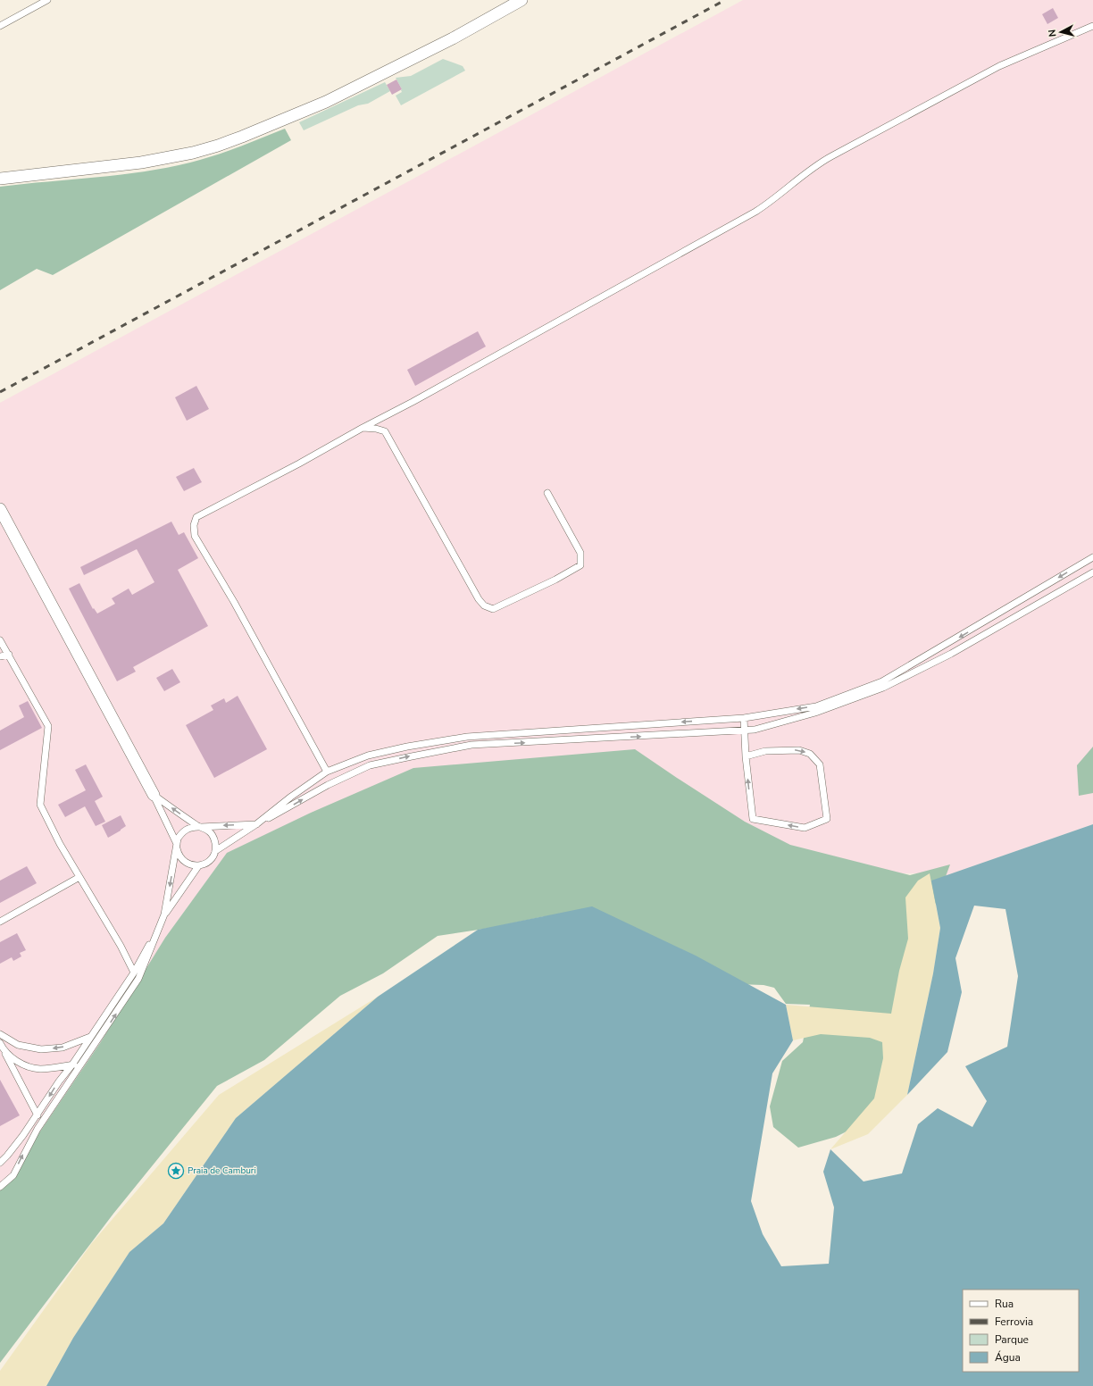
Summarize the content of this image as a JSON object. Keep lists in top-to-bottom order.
{
  "places": {
    "place": ["Praia de Camburi"]
  },
  "legend": [
    "Rua",
    "Ferrovia",
    "Parque",
    "Água"
  ],
  "north": "left"
}
